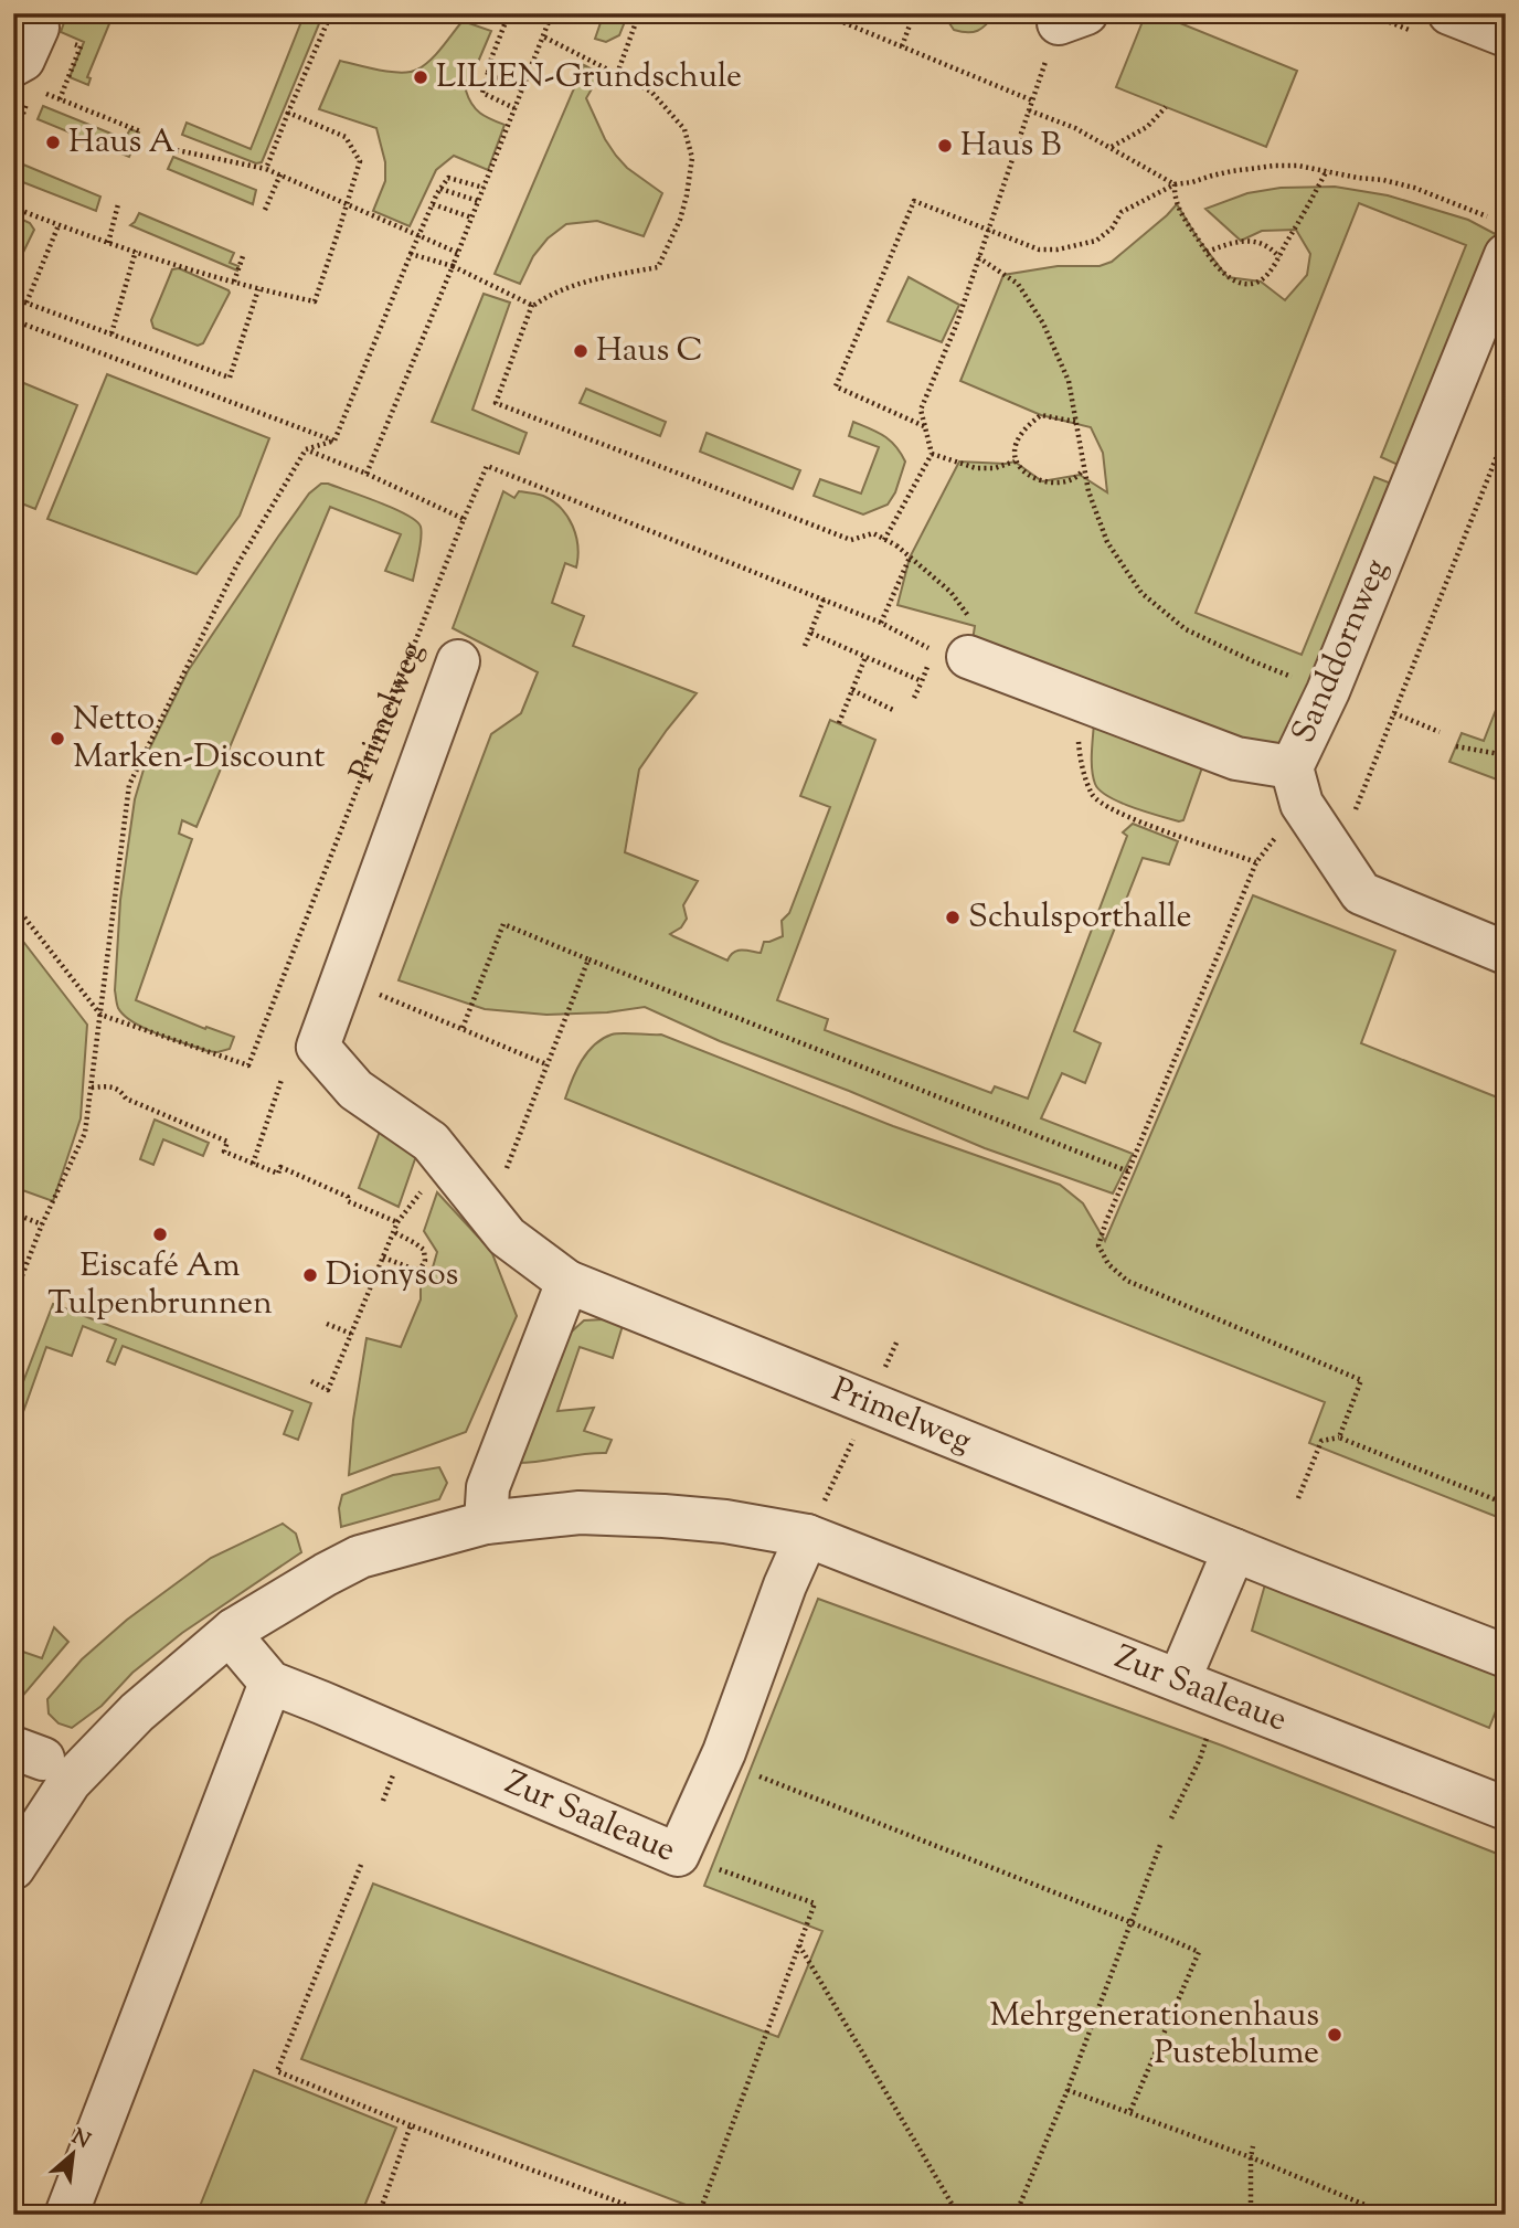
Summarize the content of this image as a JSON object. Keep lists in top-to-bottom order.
{
  "streets": {
    "street": ["Sanddornweg", "Primelweg", "Zur Saaleaue"]
  },
  "places": [
    "LILIEN-Grundschule",
    "Haus A",
    "Haus B",
    "Haus C",
    "Netto Marken-Discount",
    "Schulsporthalle",
    "Eiscafé Am Tulpenbrunnen",
    "Dionysos",
    "Mehrgenerationenhaus Pusteblume"
  ],
  "north": "top right"
}
